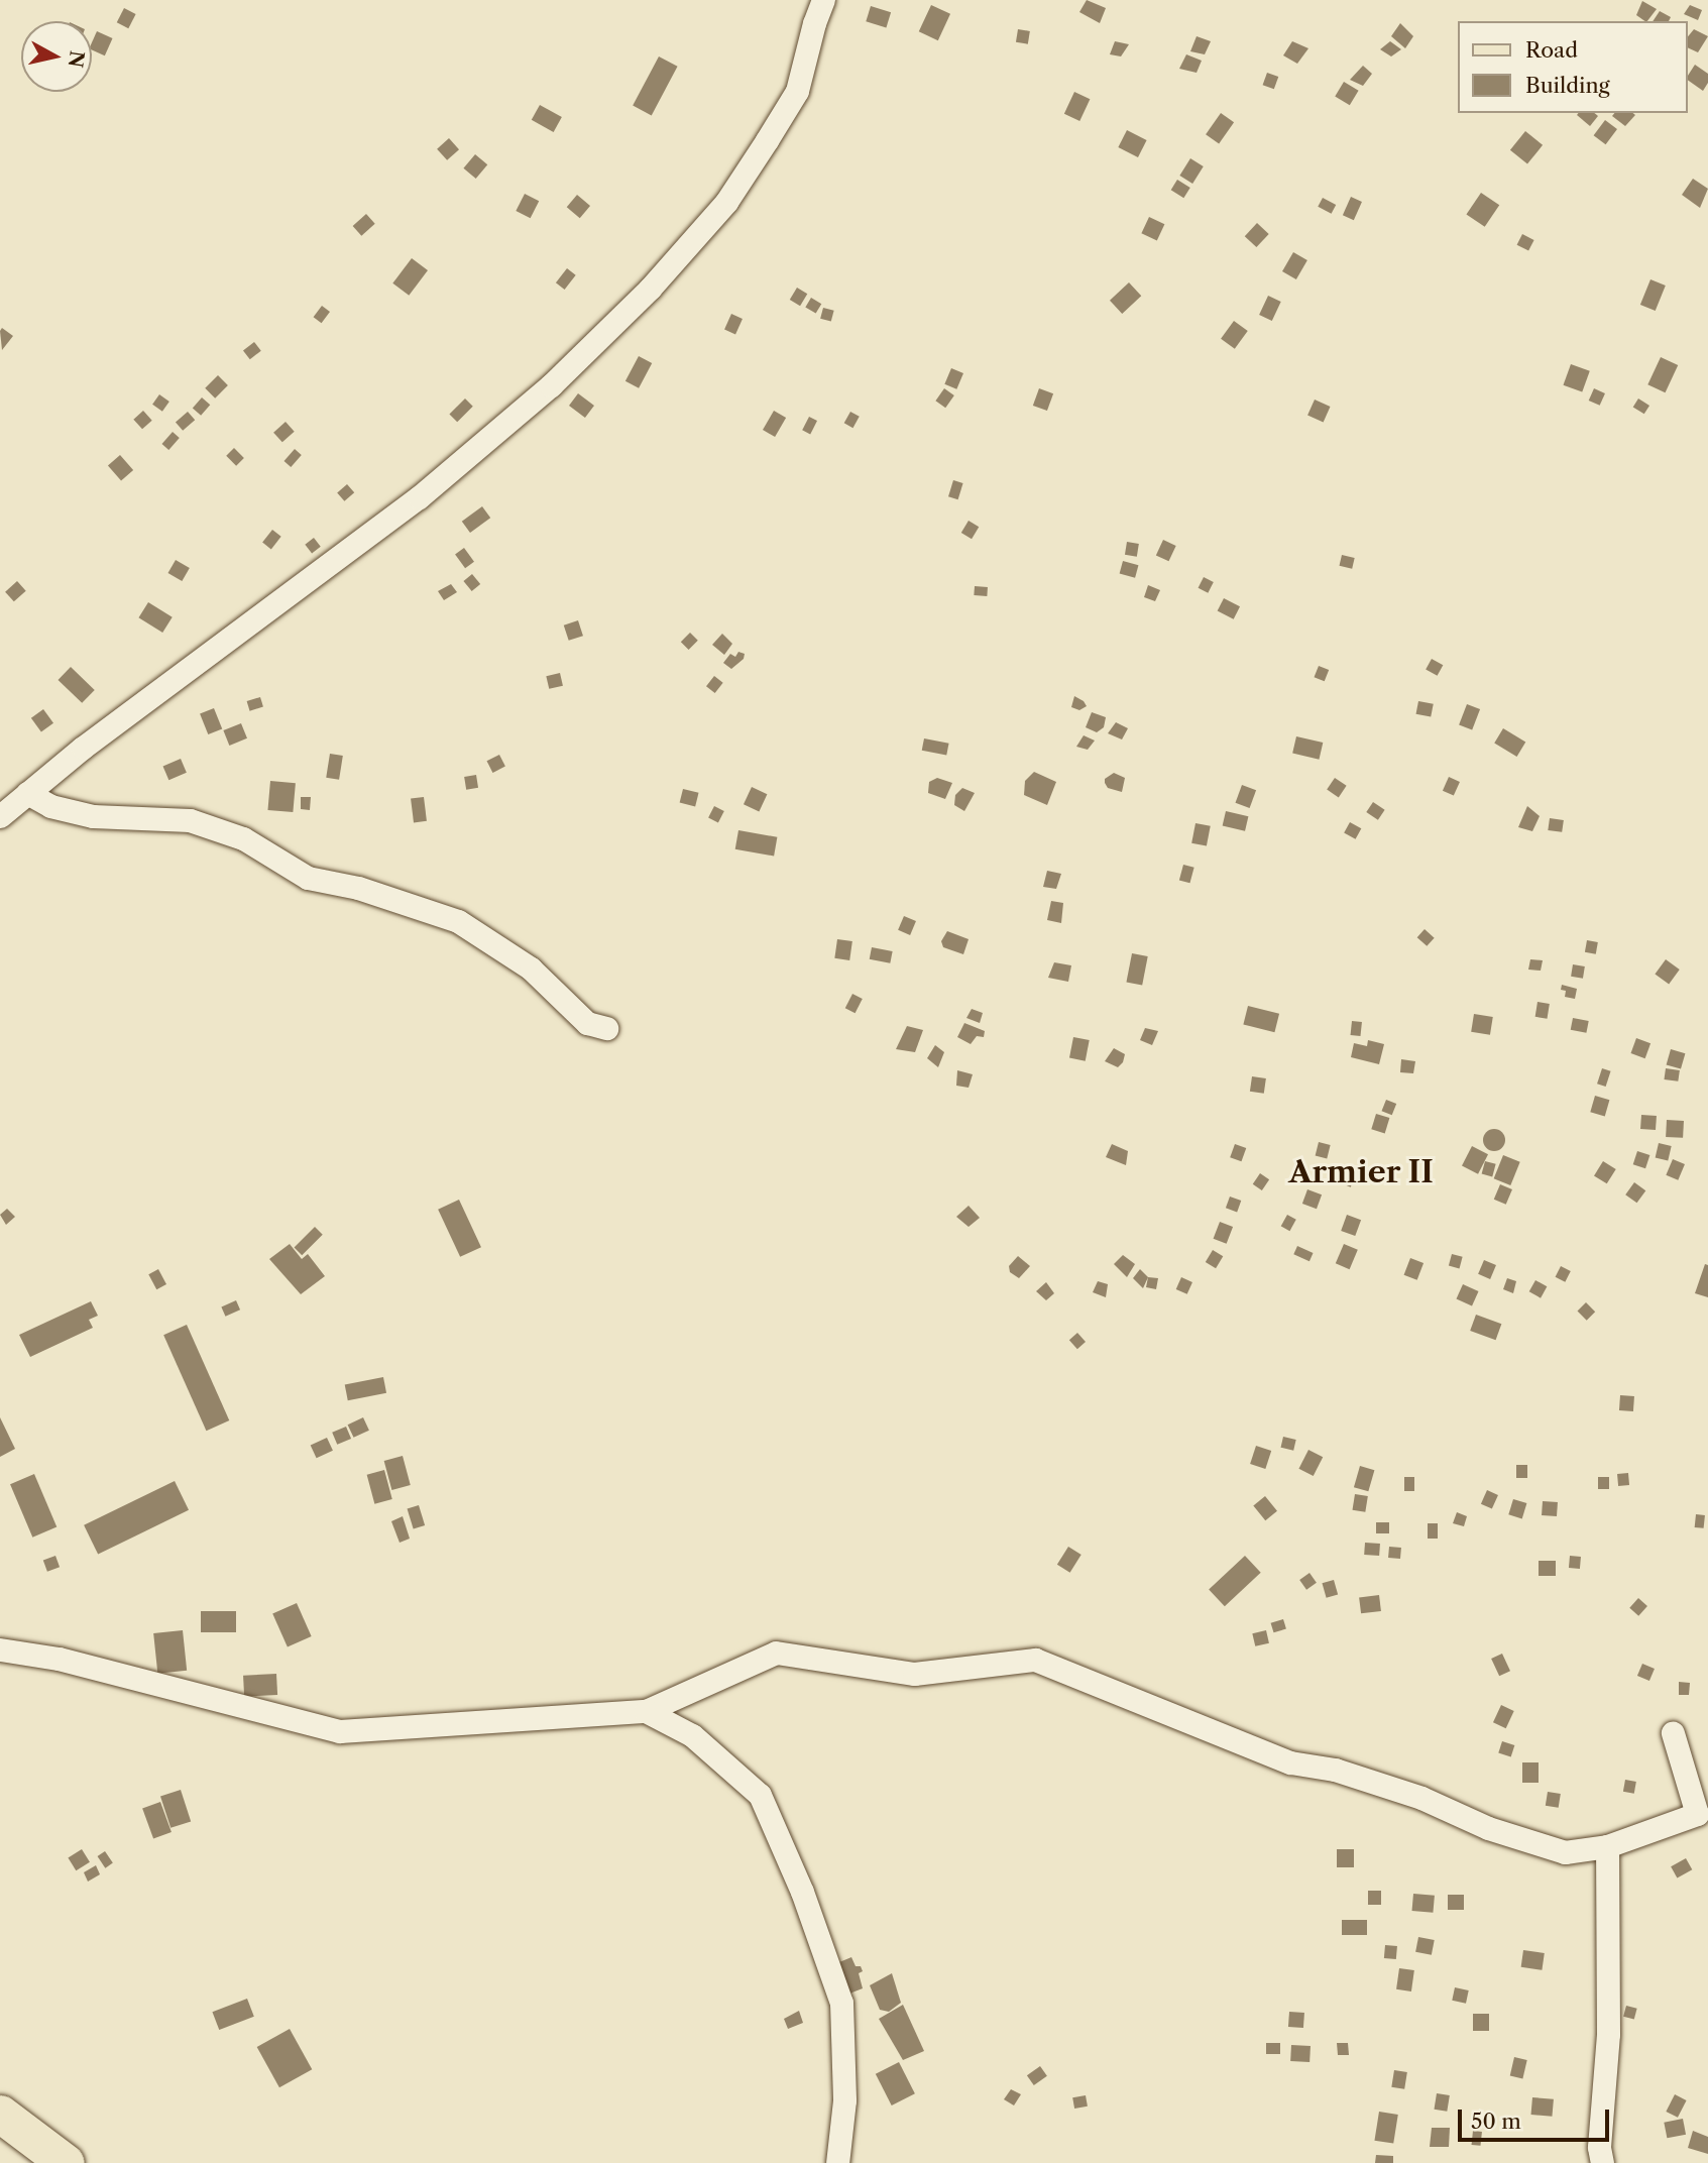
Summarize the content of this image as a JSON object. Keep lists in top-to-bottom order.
{
  "districts": ["Armier II"],
  "legend": ["Road", "Building"],
  "scale_bar": "50 m",
  "north": "right"
}
